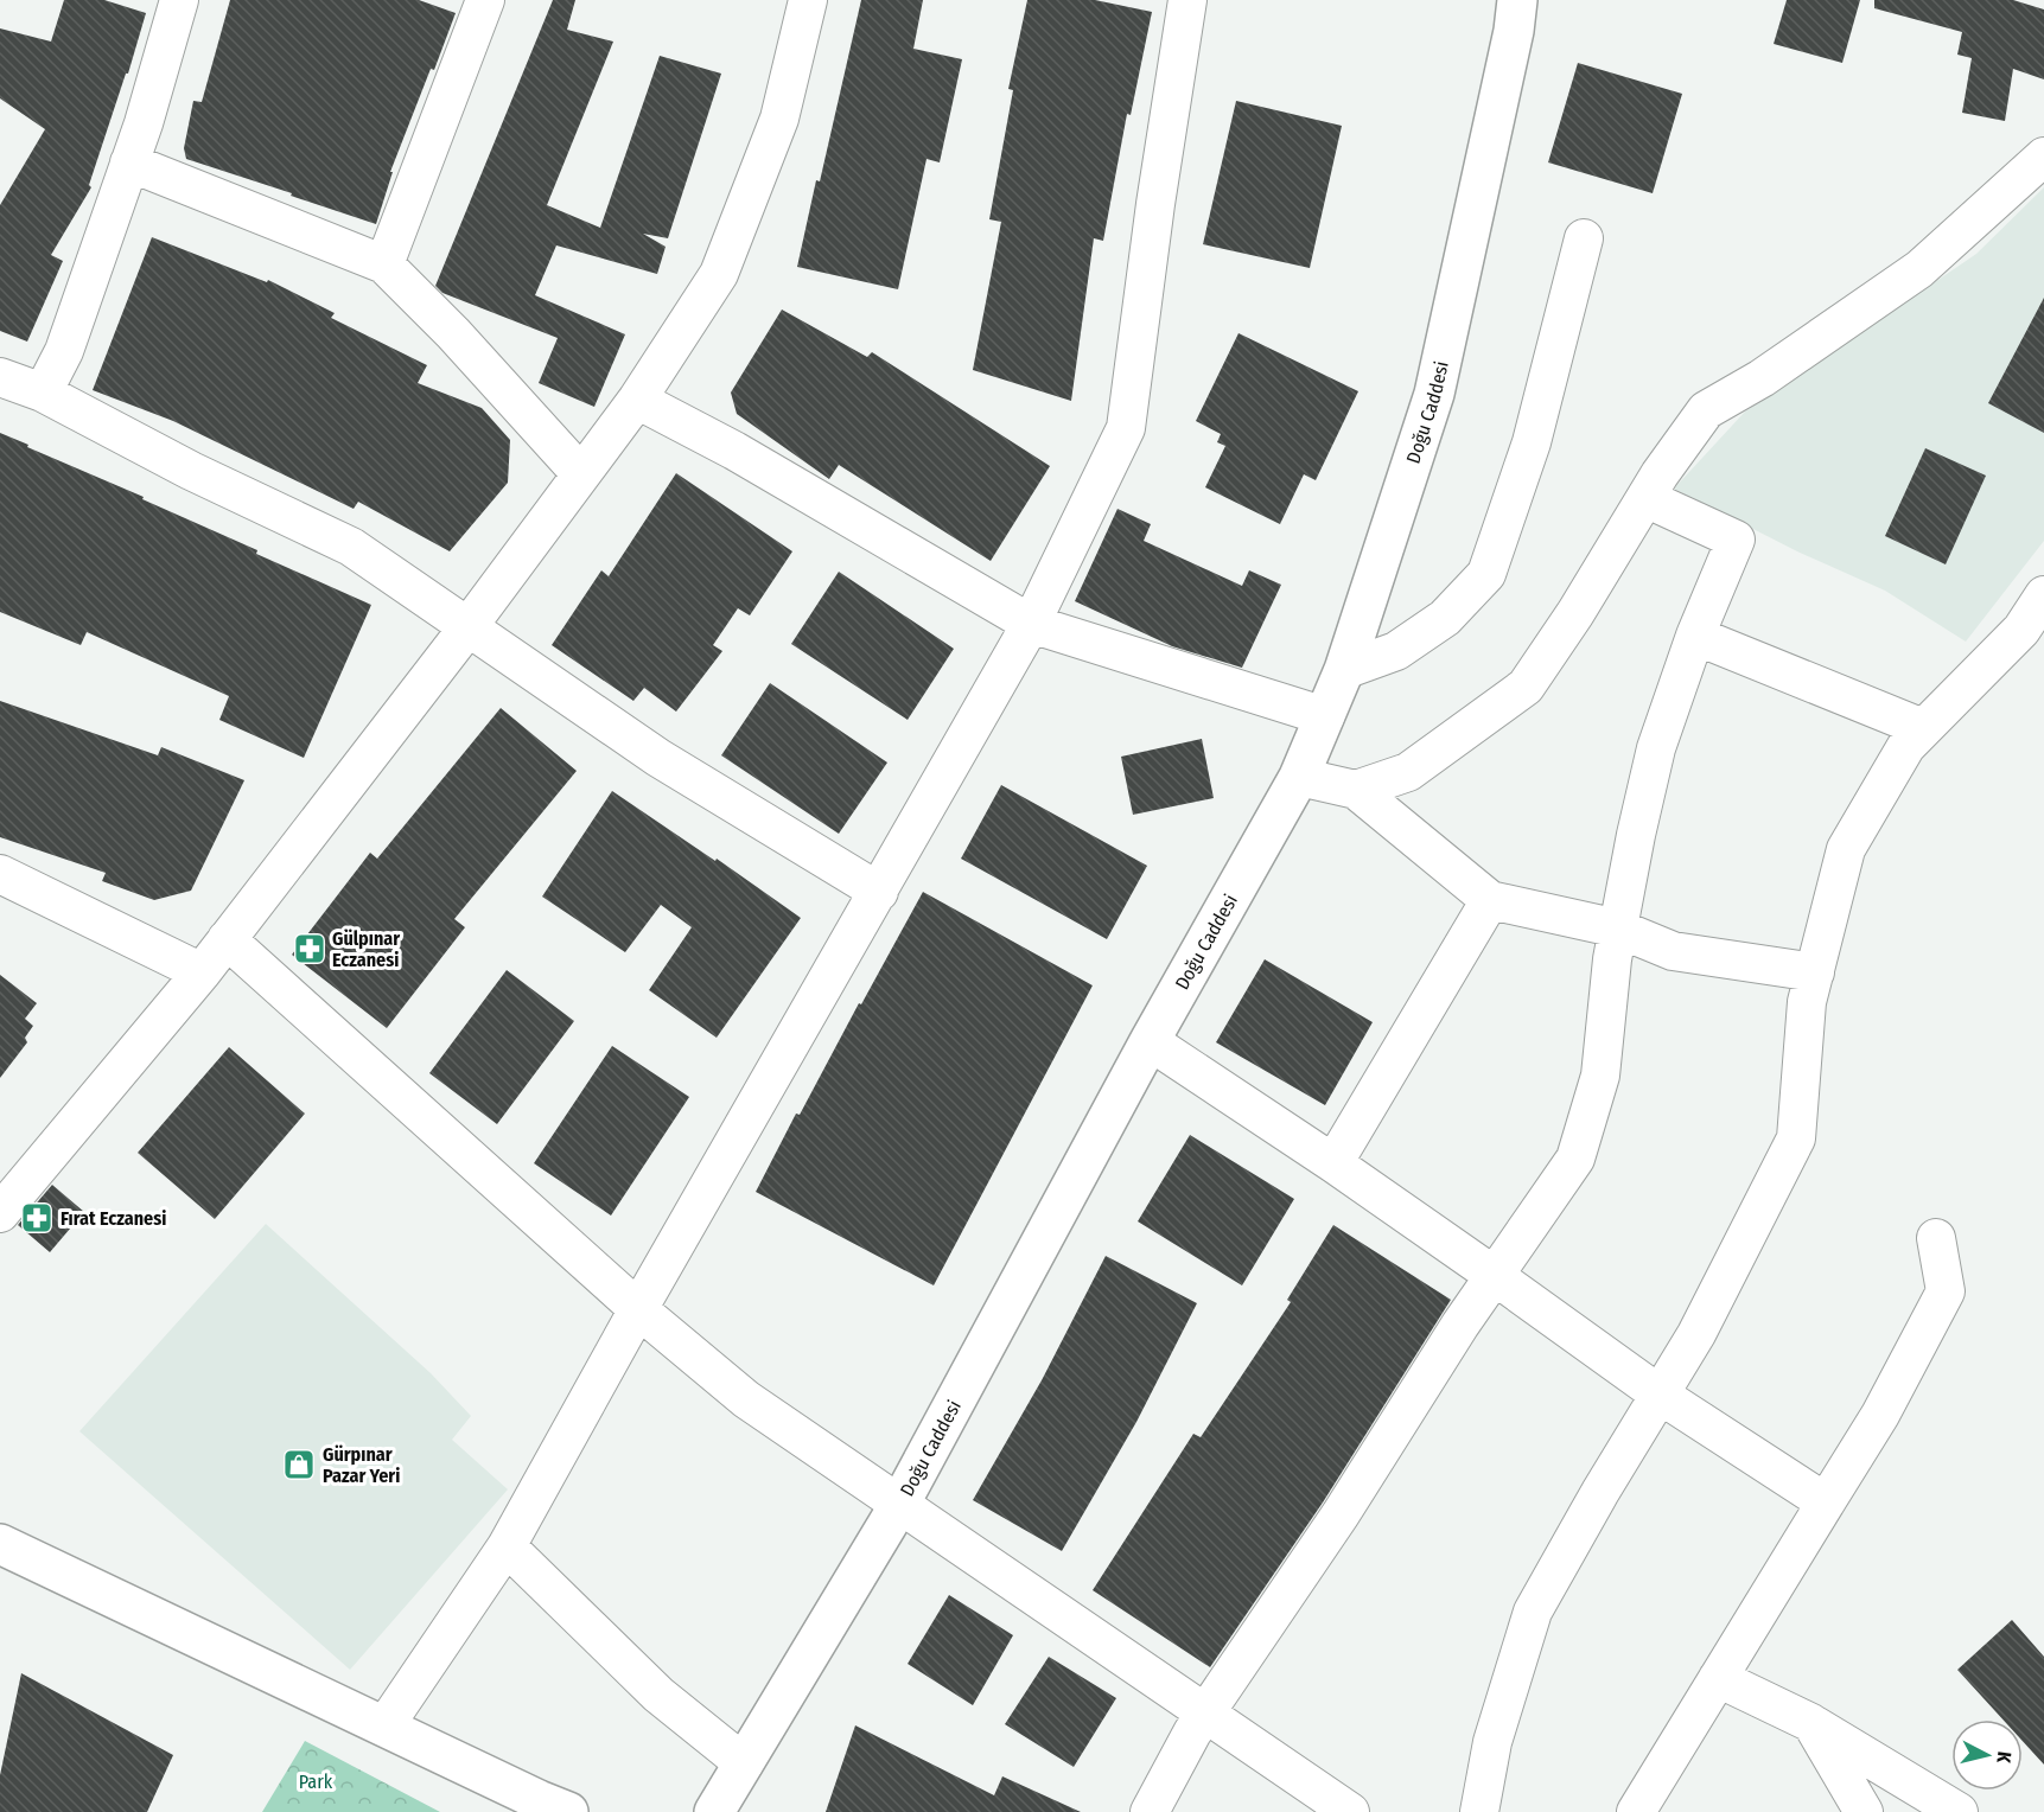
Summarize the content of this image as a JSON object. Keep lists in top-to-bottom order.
{
  "streets": {
    "street": ["Doğu Caddesi"]
  },
  "parks": ["Park"],
  "places": {
    "pharmacy": ["Gülpınar Eczanesi", "Fırat Eczanesi"],
    "shop": ["Gürpınar Pazar Yeri"]
  },
  "north": "right"
}
